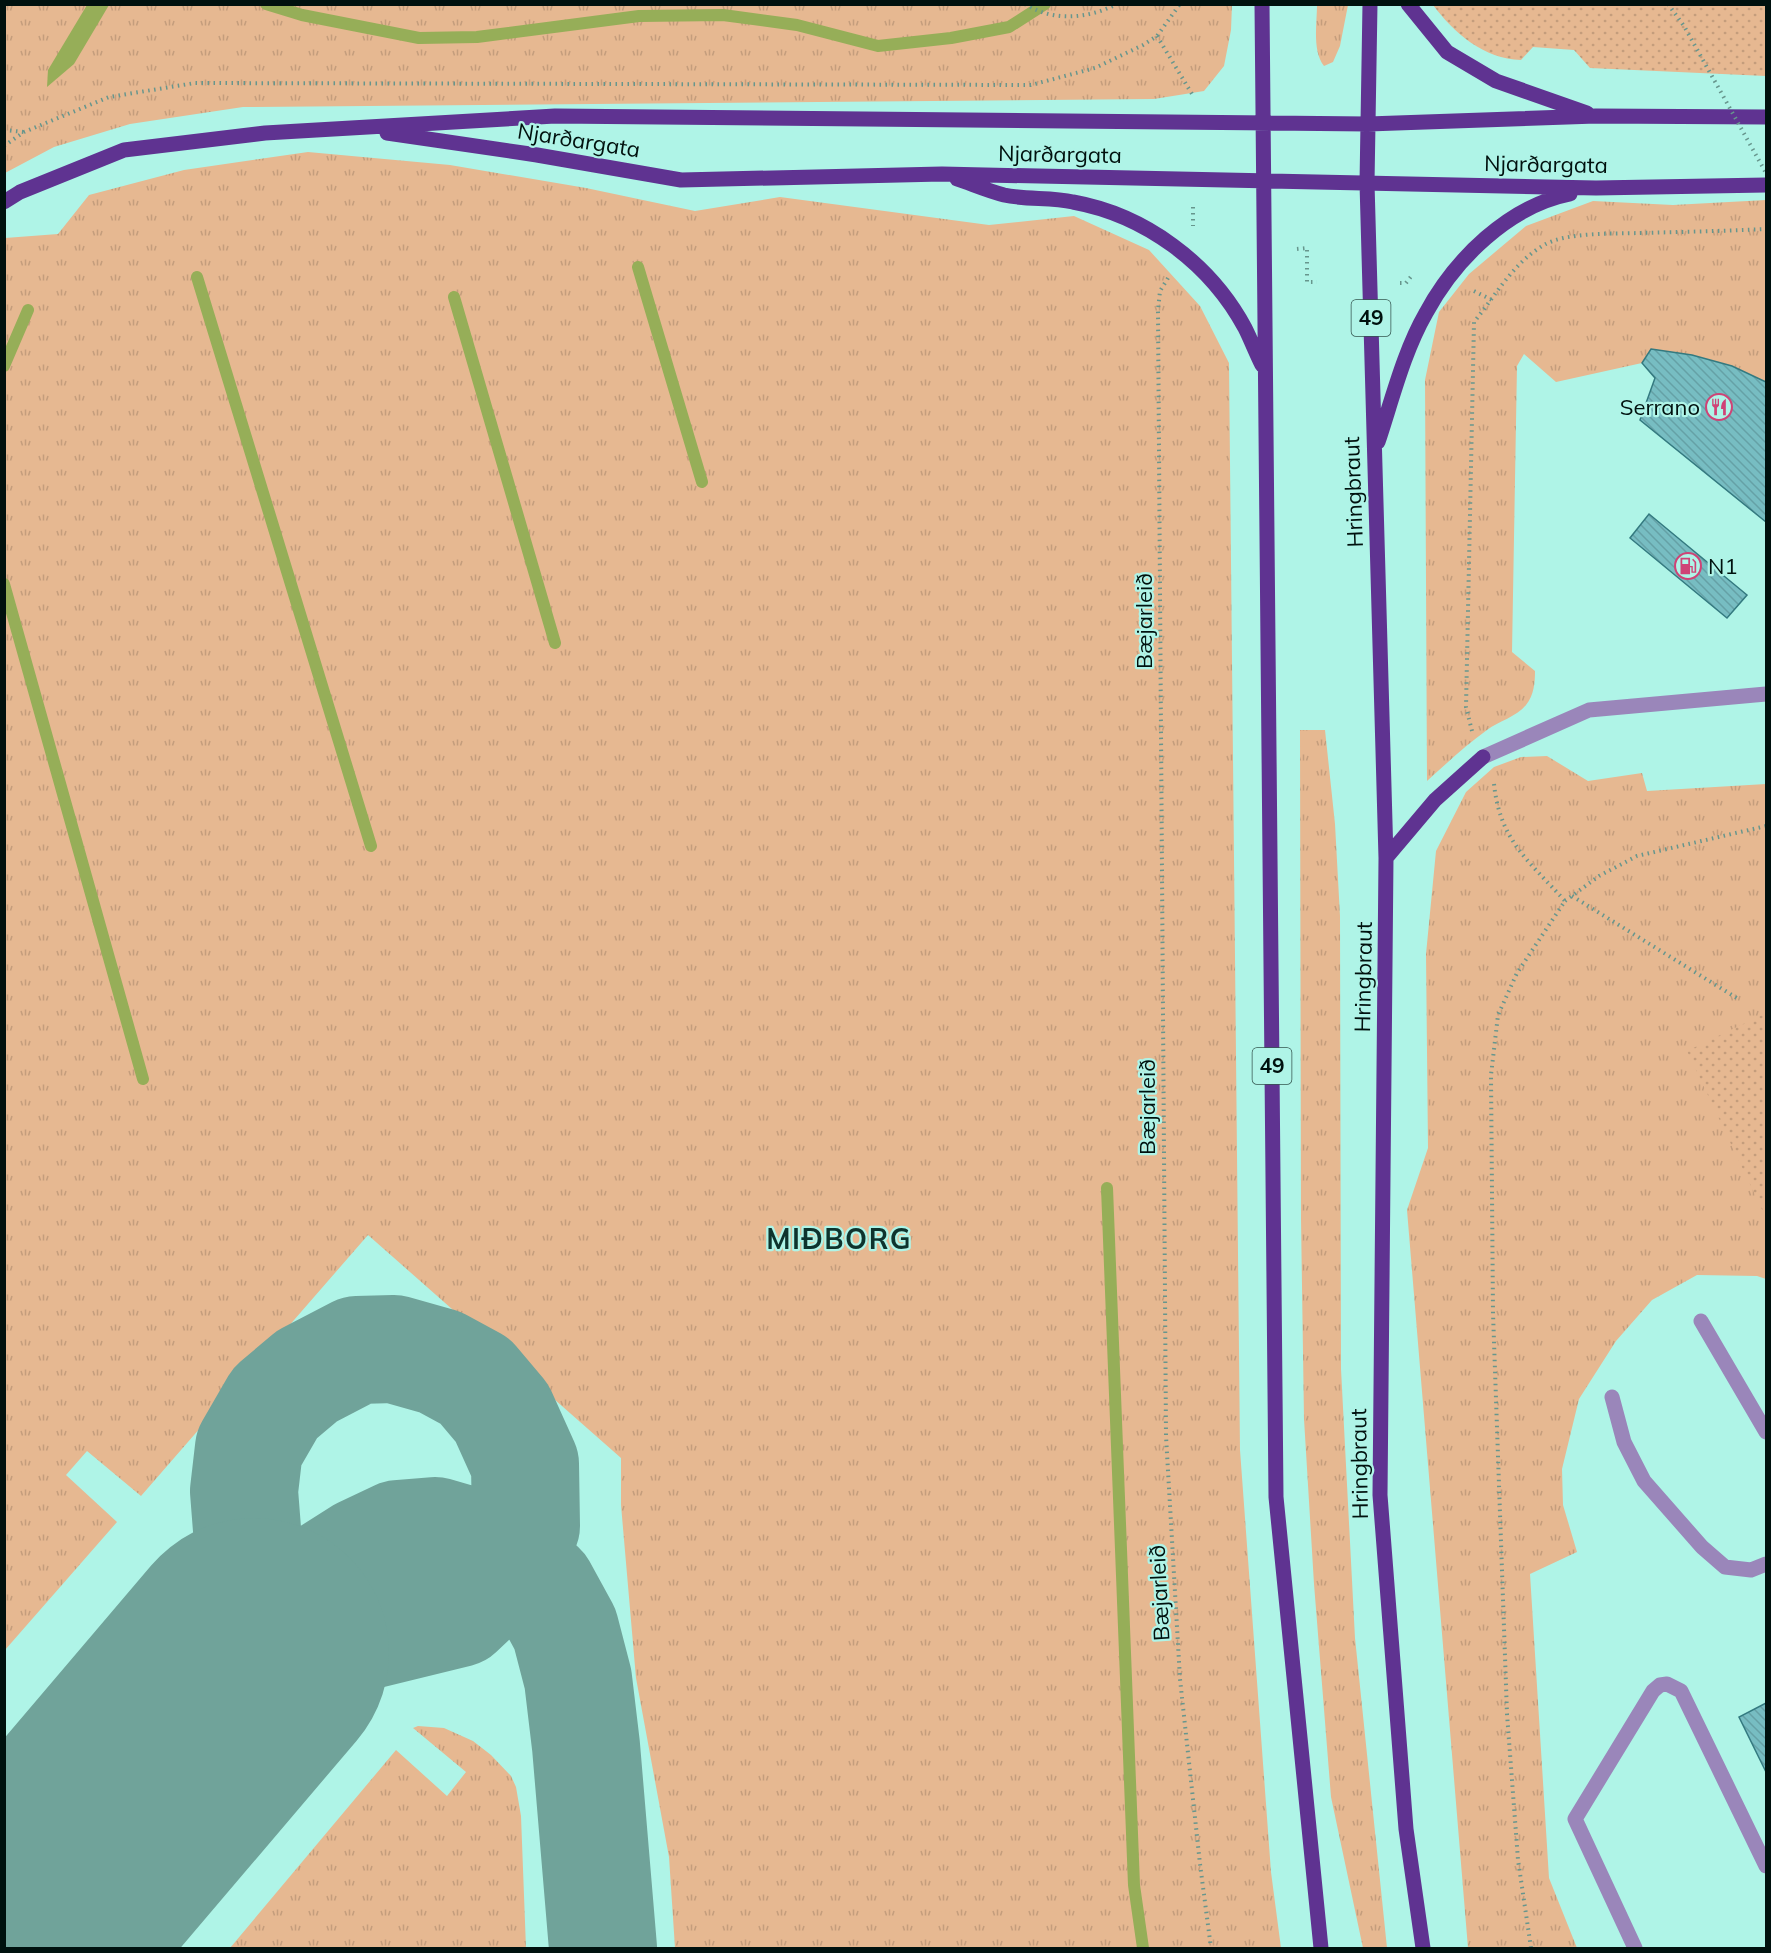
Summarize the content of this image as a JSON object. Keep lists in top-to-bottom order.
{
  "streets": {
    "main road": ["Njarðargata", "49", "Hringbraut"],
    "path": ["Bæjarleið"]
  },
  "crossings": [
    ["Njarðargata", "49"],
    ["Njarðargata", "Hringbraut"]
  ],
  "districts": ["MIÐBORG"],
  "places": {
    "restaurant": ["Serrano"],
    "fuel station": ["N1"]
  }
}
